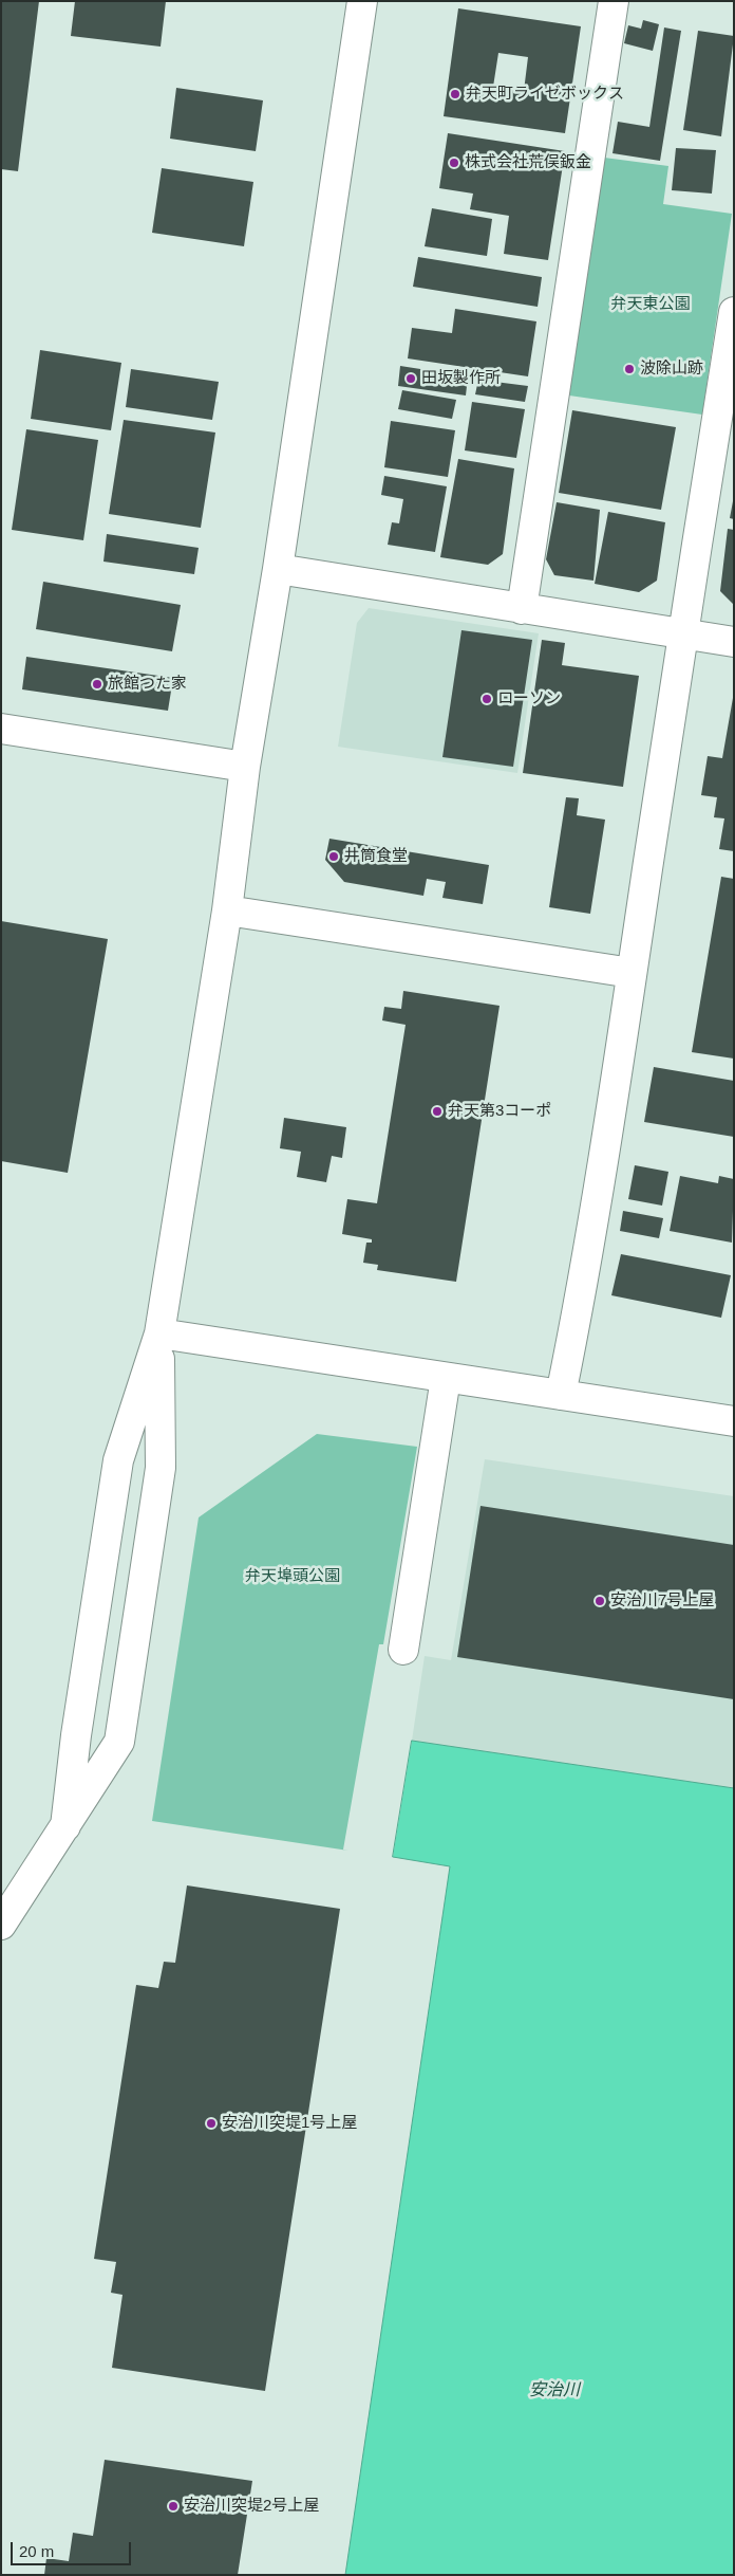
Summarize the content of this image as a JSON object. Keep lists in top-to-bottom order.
{
  "water": ["安治川"],
  "parks": ["弁天東公園", "弁天埠頭公園"],
  "places": [
    "弁天町ライゼボックス",
    "株式会社荒俣鈑金",
    "波除山跡",
    "田坂製作所",
    "旅館つた家",
    "ローソン",
    "井筒食堂",
    "弁天第3コーポ",
    "安治川7号上屋",
    "安治川突堤1号上屋",
    "安治川突堤2号上屋"
  ],
  "scale_bar": "20 m"
}
